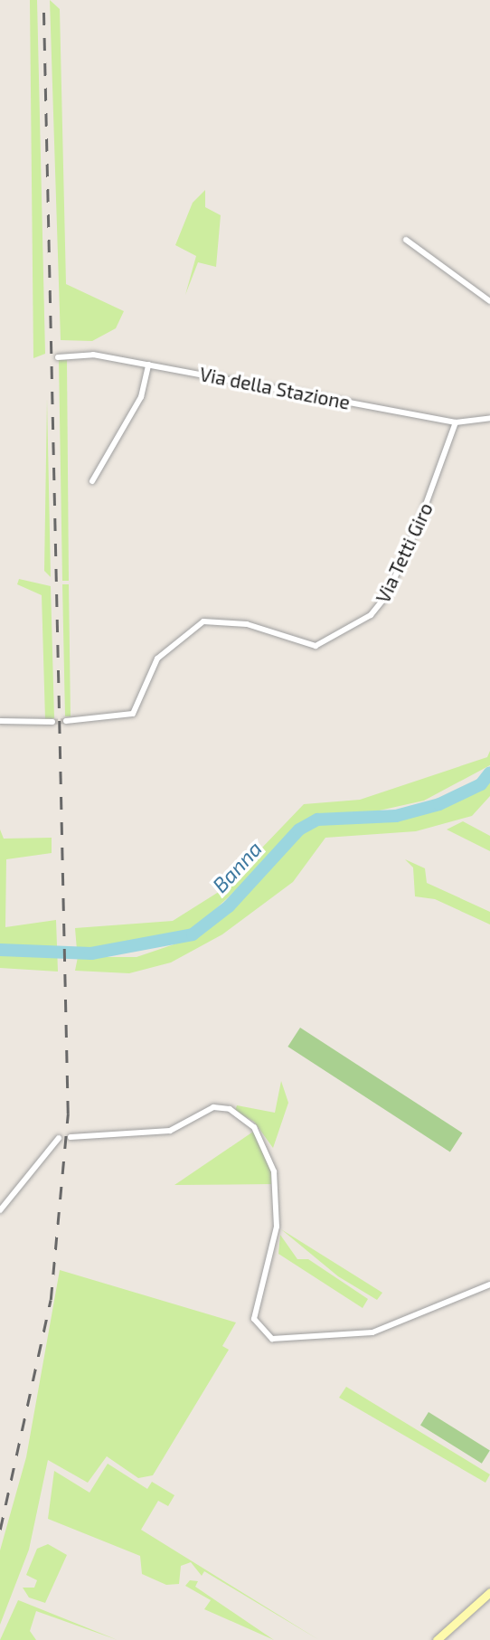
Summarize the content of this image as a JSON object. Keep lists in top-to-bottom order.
{
  "streets": {
    "street": ["Via della Stazione", "Via Tetti Giro"]
  },
  "crossings": [
    ["Via della Stazione", "Via Tetti Giro"]
  ],
  "water": ["Banna"]
}
